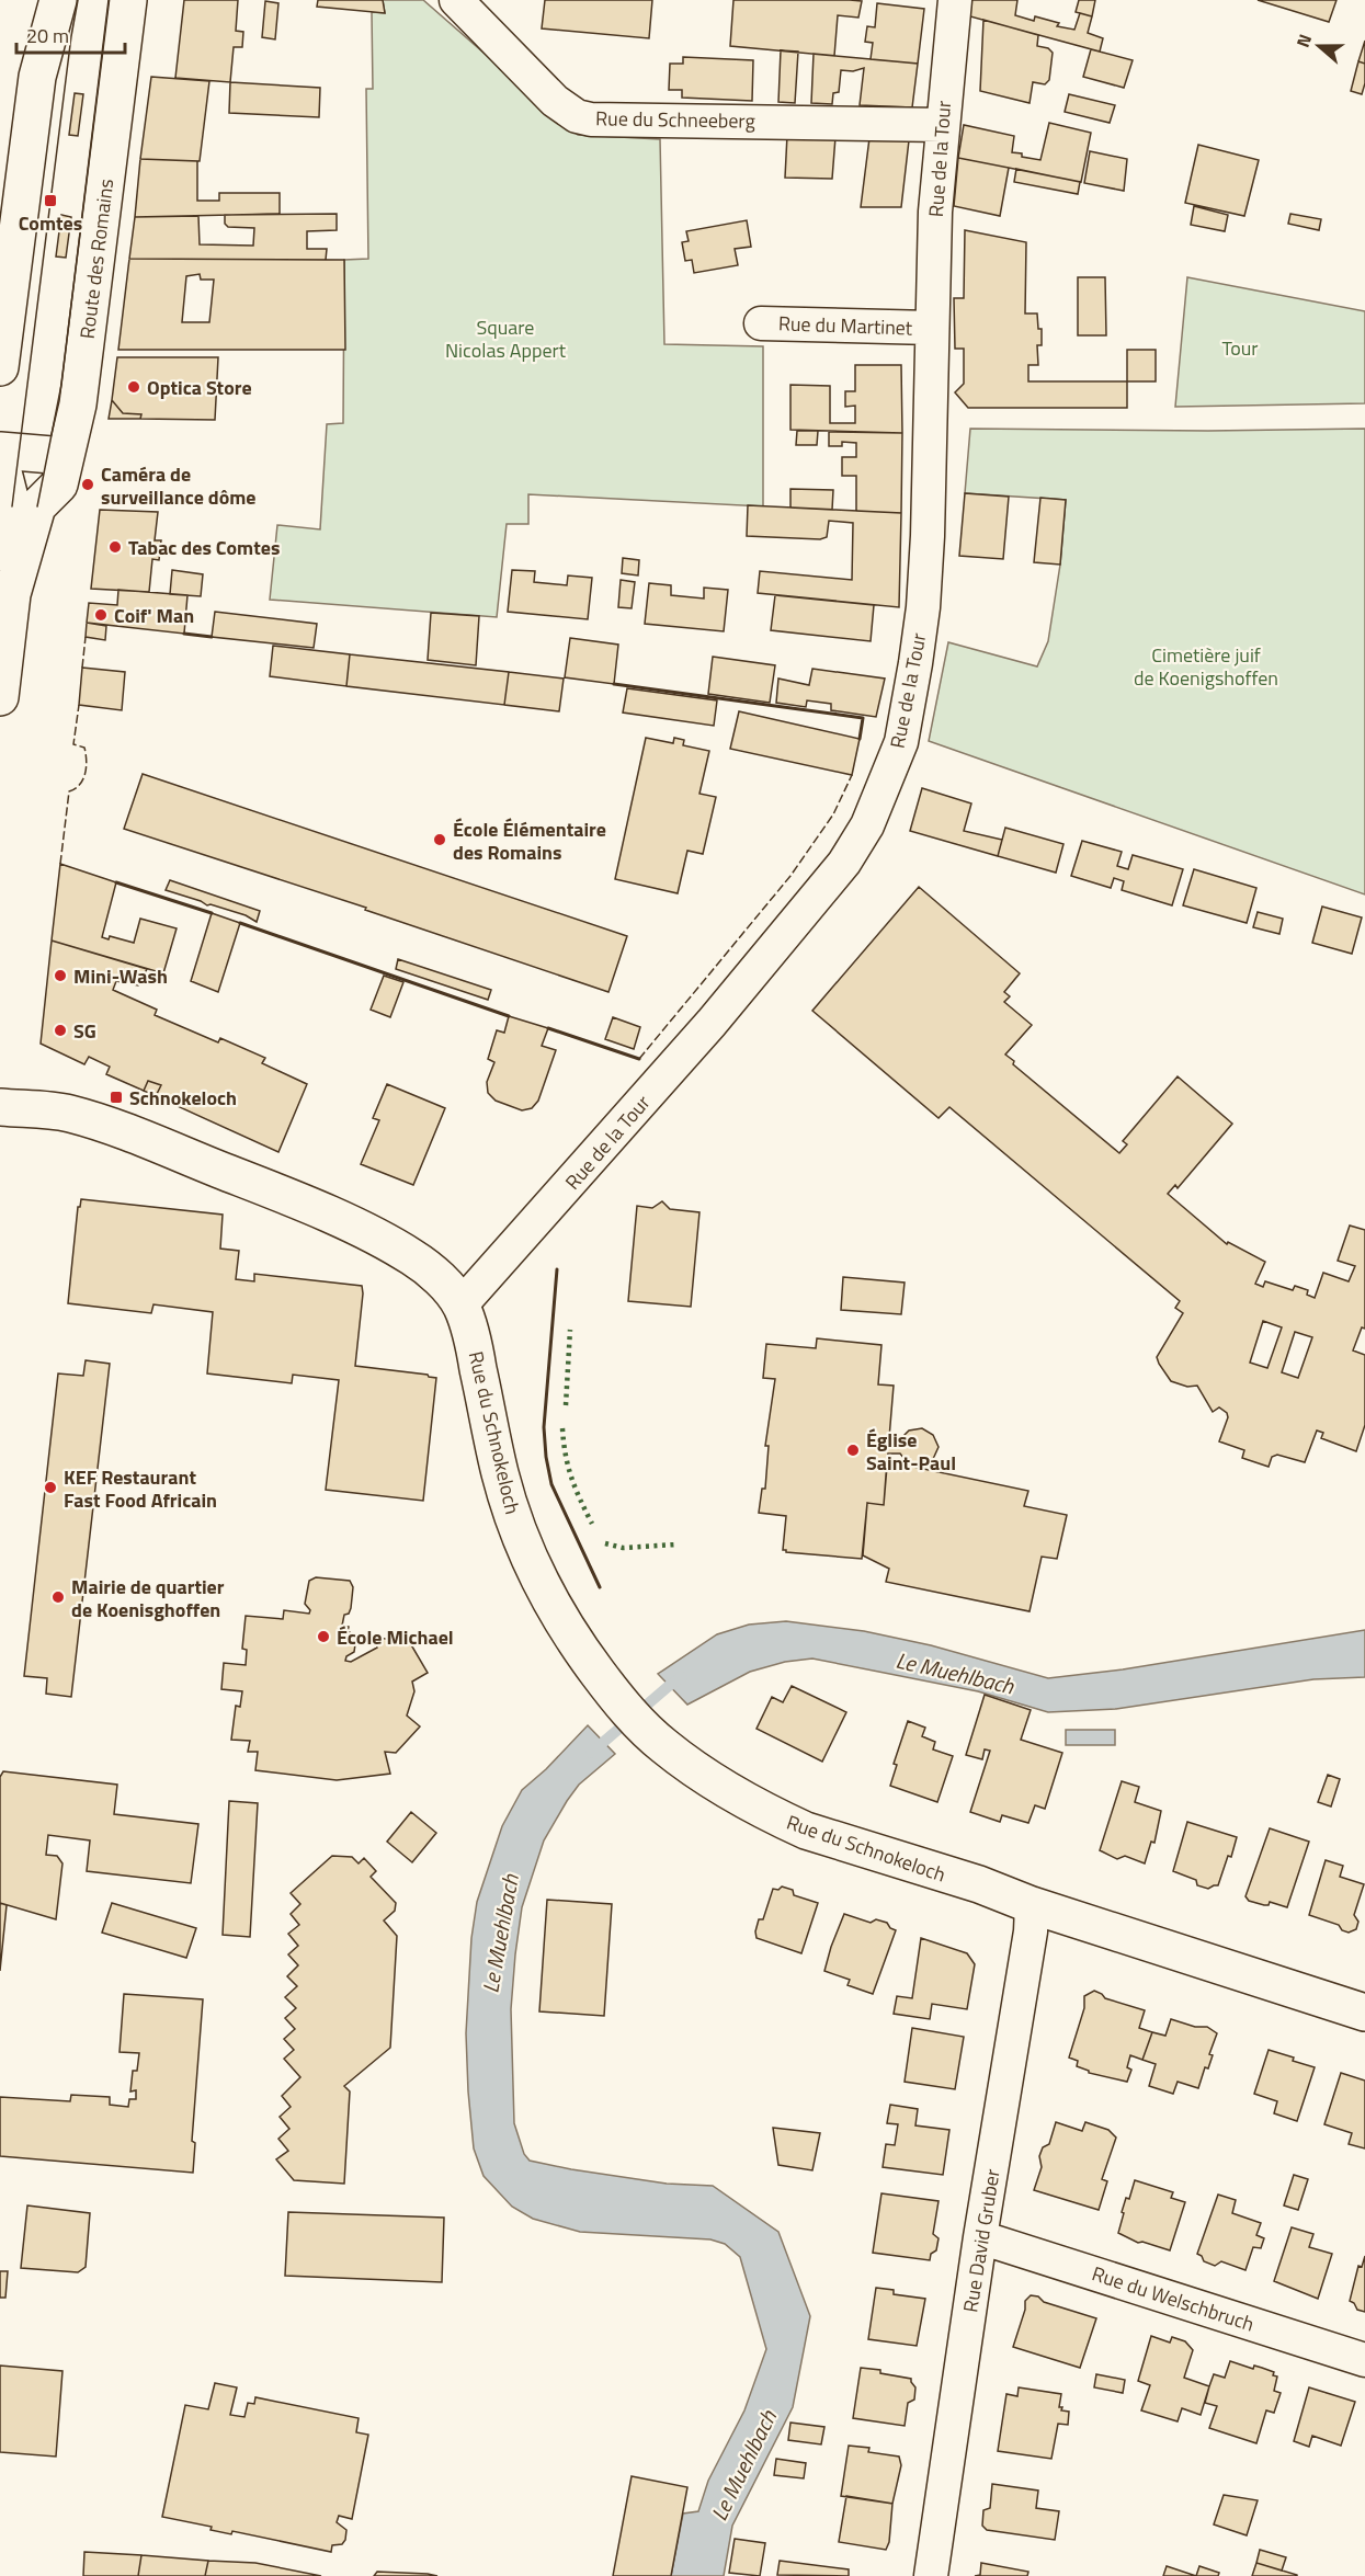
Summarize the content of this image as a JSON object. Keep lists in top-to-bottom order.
{
  "streets": {
    "street": [
      "Rue du Schneeberg",
      "Rue de la Tour",
      "Route des Romains",
      "Rue du Martinet",
      "Rue du Schnokeloch",
      "Rue David Gruber",
      "Rue du Welschbruch"
    ]
  },
  "crossings": [
    ["Rue du Schneeberg", "Rue de la Tour"],
    ["Rue de la Tour", "Rue du Martinet"],
    ["Rue de la Tour", "Rue du Schnokeloch"],
    ["Rue du Schnokeloch", "Rue David Gruber"],
    ["Rue David Gruber", "Rue du Welschbruch"]
  ],
  "water": ["Le Muehlbach"],
  "parks": ["Square Nicolas Appert", "Tour", "Cimetière juif de Koenigshoffen"],
  "places": {
    "transit": ["Comtes", "Schnokeloch"],
    "other": [
      "Optica Store",
      "Caméra de surveillance dôme",
      "Tabac des Comtes",
      "Coif' Man",
      "École Élémentaire des Romains",
      "Mini-Wash",
      "SG",
      "Église Saint-Paul",
      "KEF Restaurant Fast Food Africain",
      "Mairie de quartier de Koenisghoffen",
      "École Michael"
    ]
  },
  "scale_bar": "20 m",
  "north": "left"
}
